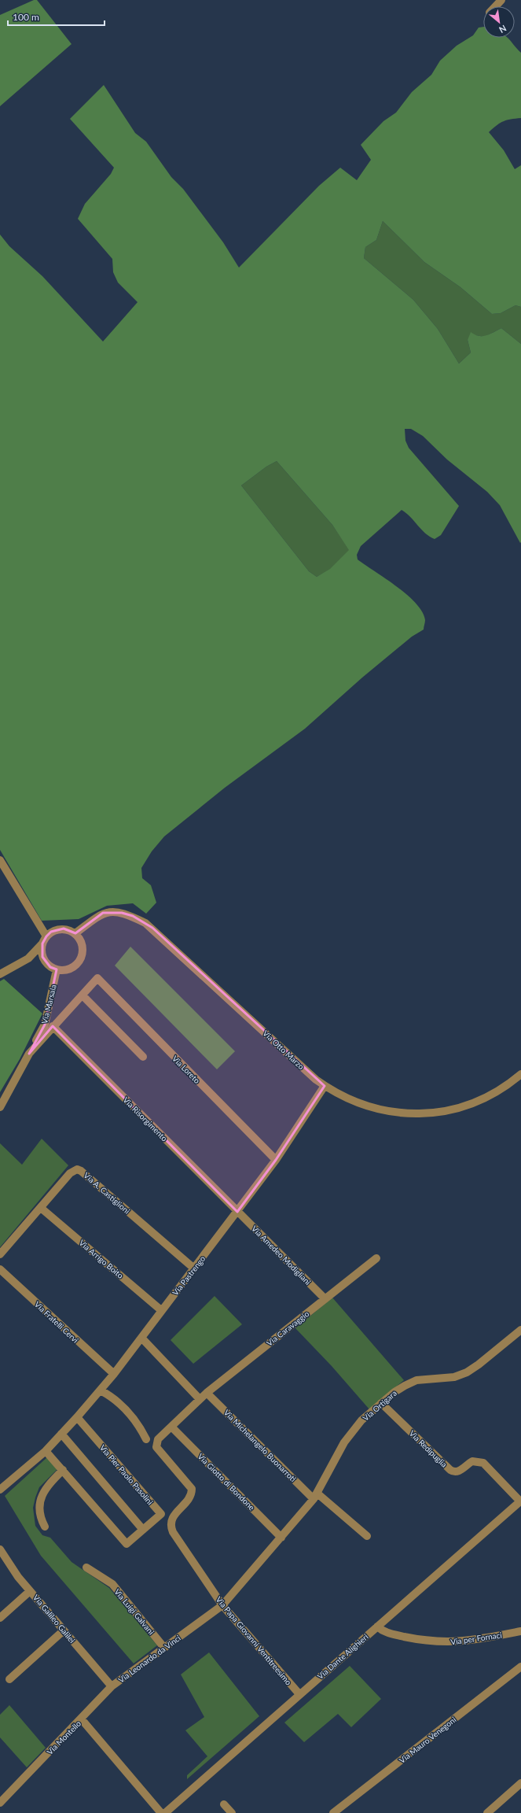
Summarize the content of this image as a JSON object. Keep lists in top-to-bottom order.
{
  "streets": {
    "street": [
      "Via Marsala",
      "Via Otto Marzo",
      "Via Loreto",
      "Via Risorgimento",
      "Via A. Castiglioni",
      "Via Amedeo Modigliani",
      "Via Arrigo Boito",
      "Via Pastrengo",
      "Via Fratelli Cervi",
      "Via Caravaggio",
      "Via Ortigara",
      "Via Michelangelo Buonarroti",
      "Via Redipuglia",
      "Via Pier Paolo Pasolini",
      "Via Giotto di Bondone",
      "Via Luigi Galvani",
      "Via Galileo Galilei",
      "Via per Fornaci",
      "Via Papa Giovanni Ventitreesimo",
      "Via Dante Alighieri",
      "Via Leonardo da Vinci",
      "Via Montello",
      "Via Mauro Venegoni"
    ]
  },
  "crossings": [
    ["Via Marsala", "Via Otto Marzo"],
    ["Via Marsala", "Via Loreto"],
    ["Via Marsala", "Via Risorgimento"],
    ["Via Otto Marzo", "Via Pastrengo"],
    ["Via Loreto", "Via Pastrengo"],
    ["Via Risorgimento", "Via Amedeo Modigliani"],
    ["Via Risorgimento", "Via Pastrengo"],
    ["Via A. Castiglioni", "Via Arrigo Boito"],
    ["Via A. Castiglioni", "Via Pastrengo"],
    ["Via Amedeo Modigliani", "Via Pastrengo"],
    ["Via Amedeo Modigliani", "Via Caravaggio"],
    ["Via Arrigo Boito", "Via Pastrengo"],
    ["Via Pastrengo", "Via Fratelli Cervi"],
    ["Via Pastrengo", "Via Pier Paolo Pasolini"],
    ["Via Caravaggio", "Via Michelangelo Buonarroti"],
    ["Via Caravaggio", "Via Papa Giovanni Ventitreesimo"],
    ["Via Ortigara", "Via Michelangelo Buonarroti"],
    ["Via Ortigara", "Via Redipuglia"],
    ["Via Ortigara", "Via Giotto di Bondone"],
    ["Via Ortigara", "Via Papa Giovanni Ventitreesimo"],
    ["Via Ortigara", "Via Leonardo da Vinci"],
    ["Via Redipuglia", "Via Dante Alighieri"],
    ["Via Giotto di Bondone", "Via Papa Giovanni Ventitreesimo"],
    ["Via Luigi Galvani", "Via Leonardo da Vinci"],
    ["Via Galileo Galilei", "Via Leonardo da Vinci"],
    ["Via per Fornaci", "Via Dante Alighieri"],
    ["Via Papa Giovanni Ventitreesimo", "Via Dante Alighieri"],
    ["Via Papa Giovanni Ventitreesimo", "Via Leonardo da Vinci"],
    ["Via Leonardo da Vinci", "Via Montello"]
  ],
  "scale_bar": "100 m",
  "north": "bottom right"
}
